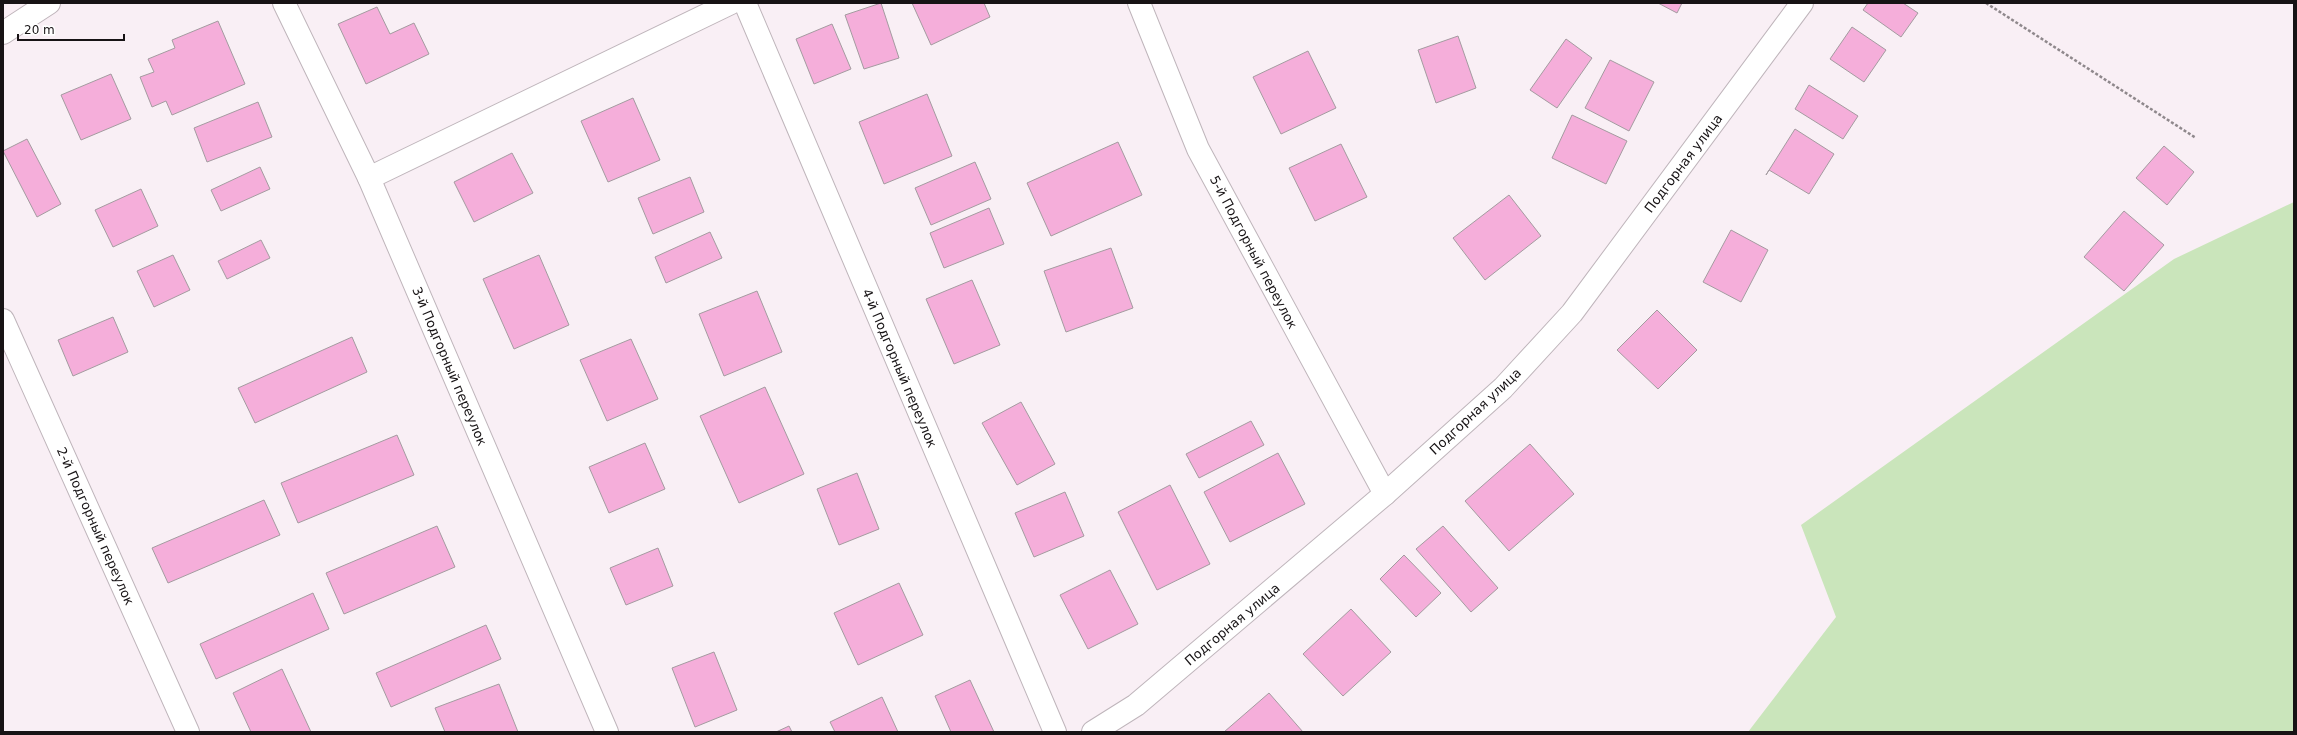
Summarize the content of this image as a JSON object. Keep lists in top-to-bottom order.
{
  "streets": {
    "street": [
      "Подгорная улица",
      "5-й Подгорный переулок",
      "3-й Подгорный переулок",
      "4-й Подгорный переулок",
      "2-й Подгорный переулок"
    ]
  },
  "crossings": [
    ["Подгорная улица", "5-й Подгорный переулок"]
  ],
  "scale_bar": "20 m"
}
